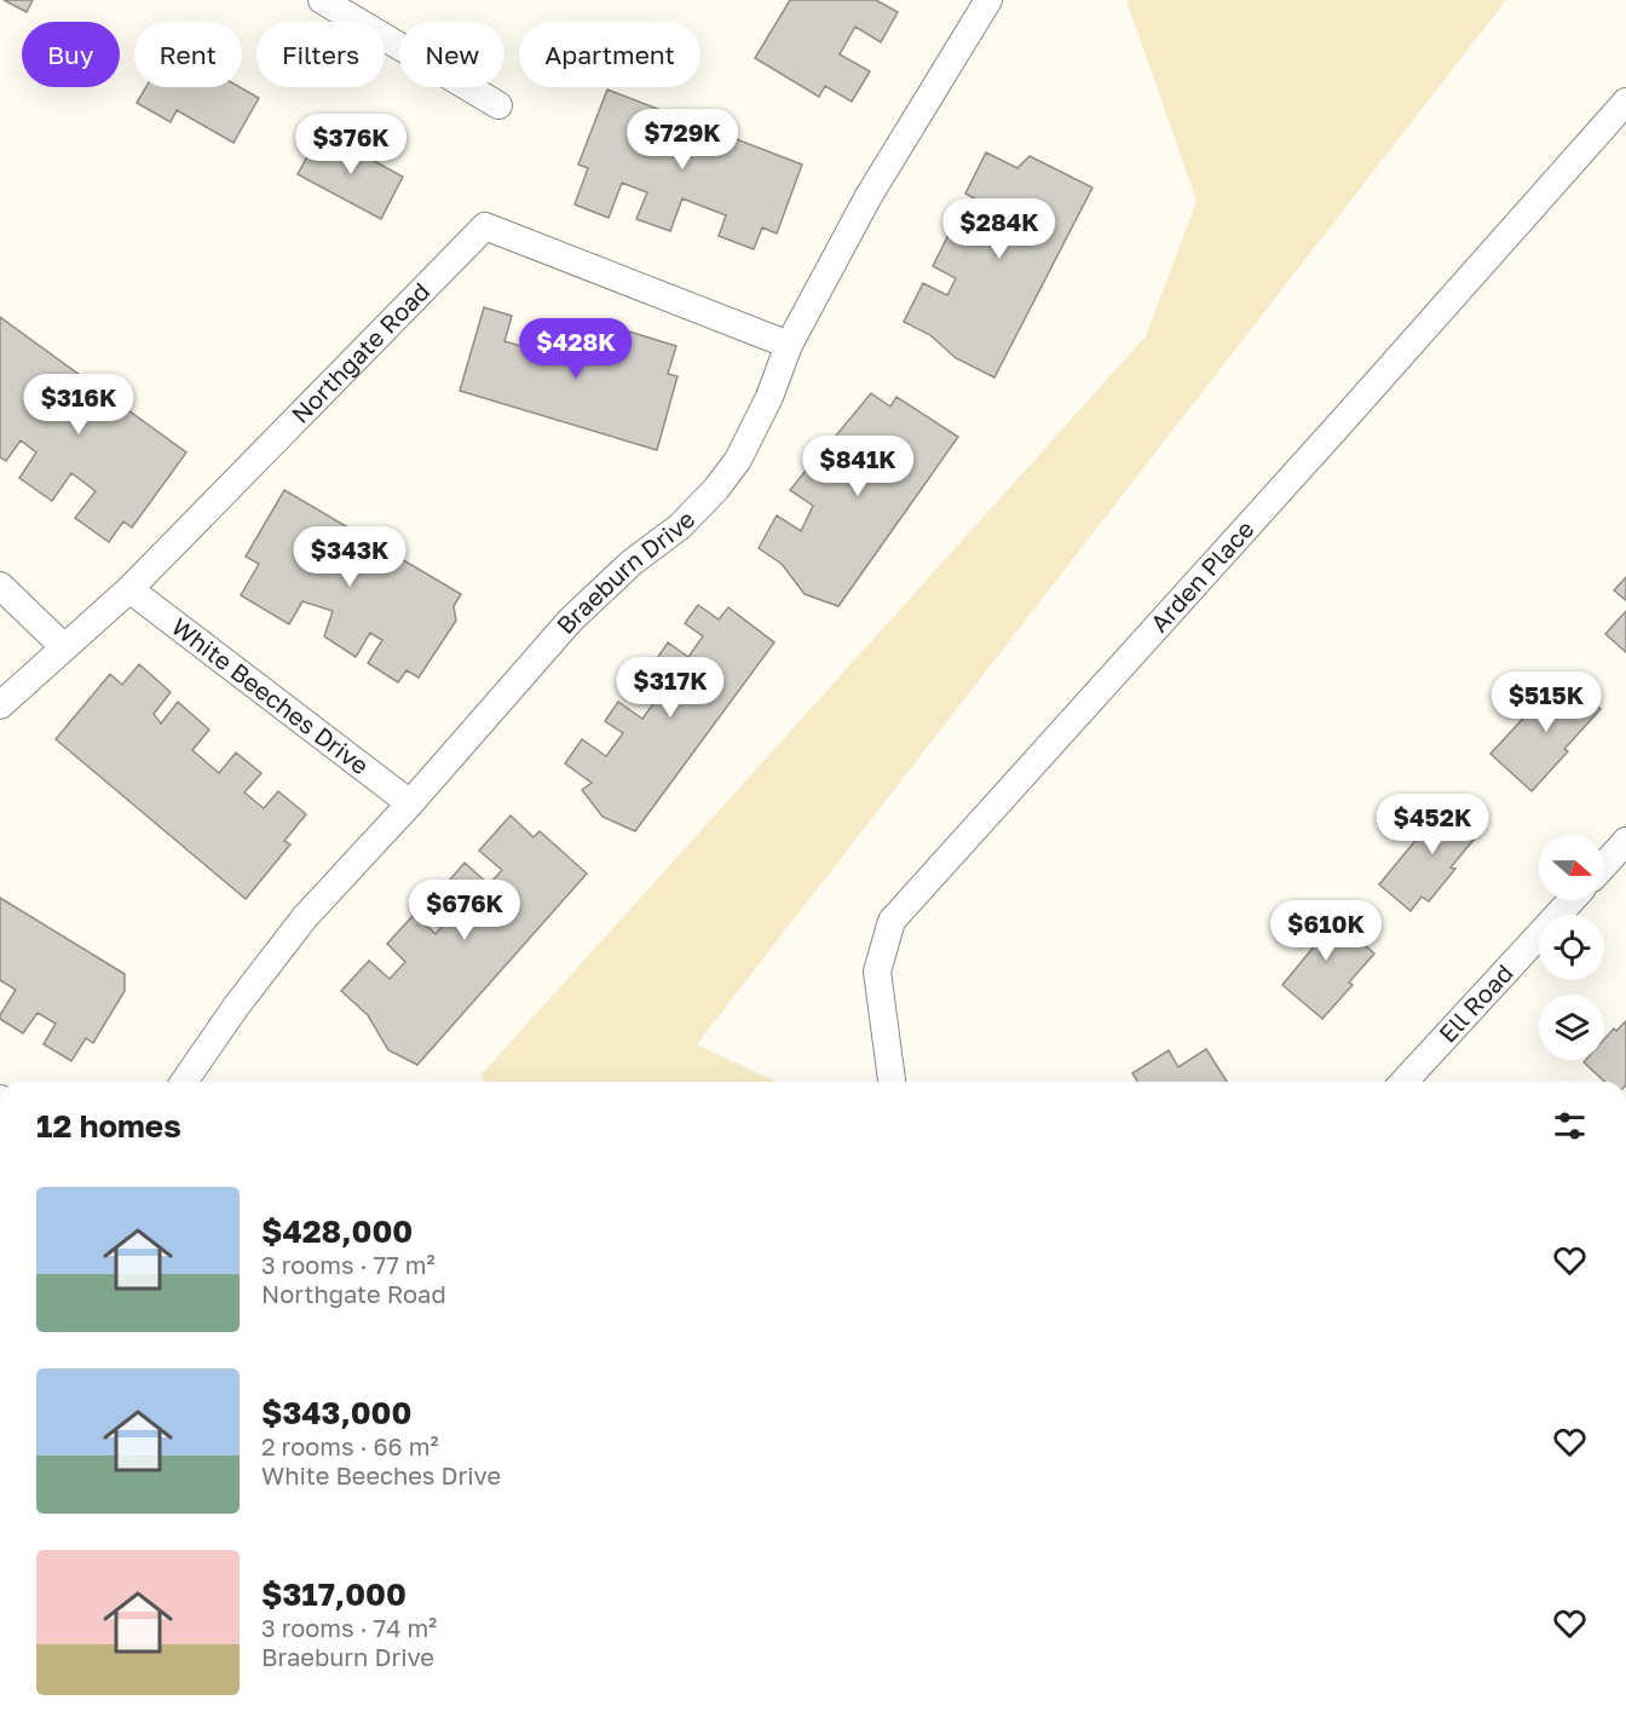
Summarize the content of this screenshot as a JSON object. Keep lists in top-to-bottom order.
{
  "streets": {
    "street": [
      "Northgate Road",
      "Braeburn Drive",
      "Arden Place",
      "White Beeches Drive",
      "Ell Road"
    ]
  },
  "crossings": [
    ["Northgate Road", "Braeburn Drive"],
    ["Northgate Road", "White Beeches Drive"],
    ["Braeburn Drive", "White Beeches Drive"]
  ],
  "north": "right",
  "page": {
    "chip": [
      "Buy",
      "Rent",
      "Filters",
      "New",
      "Apartment"
    ],
    "price": [
      "$729K",
      "$376K",
      "$284K",
      "$428K",
      "$316K",
      "$841K",
      "$343K",
      "$317K",
      "$515K",
      "$452K",
      "$676K",
      "$610K"
    ],
    "heading": "12 homes",
    "list": [
      {
        "name": "$428,000",
        "note": "3 rooms · 77 m² · Northgate Road"
      },
      {
        "name": "$343,000",
        "note": "2 rooms · 66 m² · White Beeches Drive"
      },
      {
        "name": "$317,000",
        "note": "3 rooms · 74 m² · Braeburn Drive"
      }
    ]
  }
}
